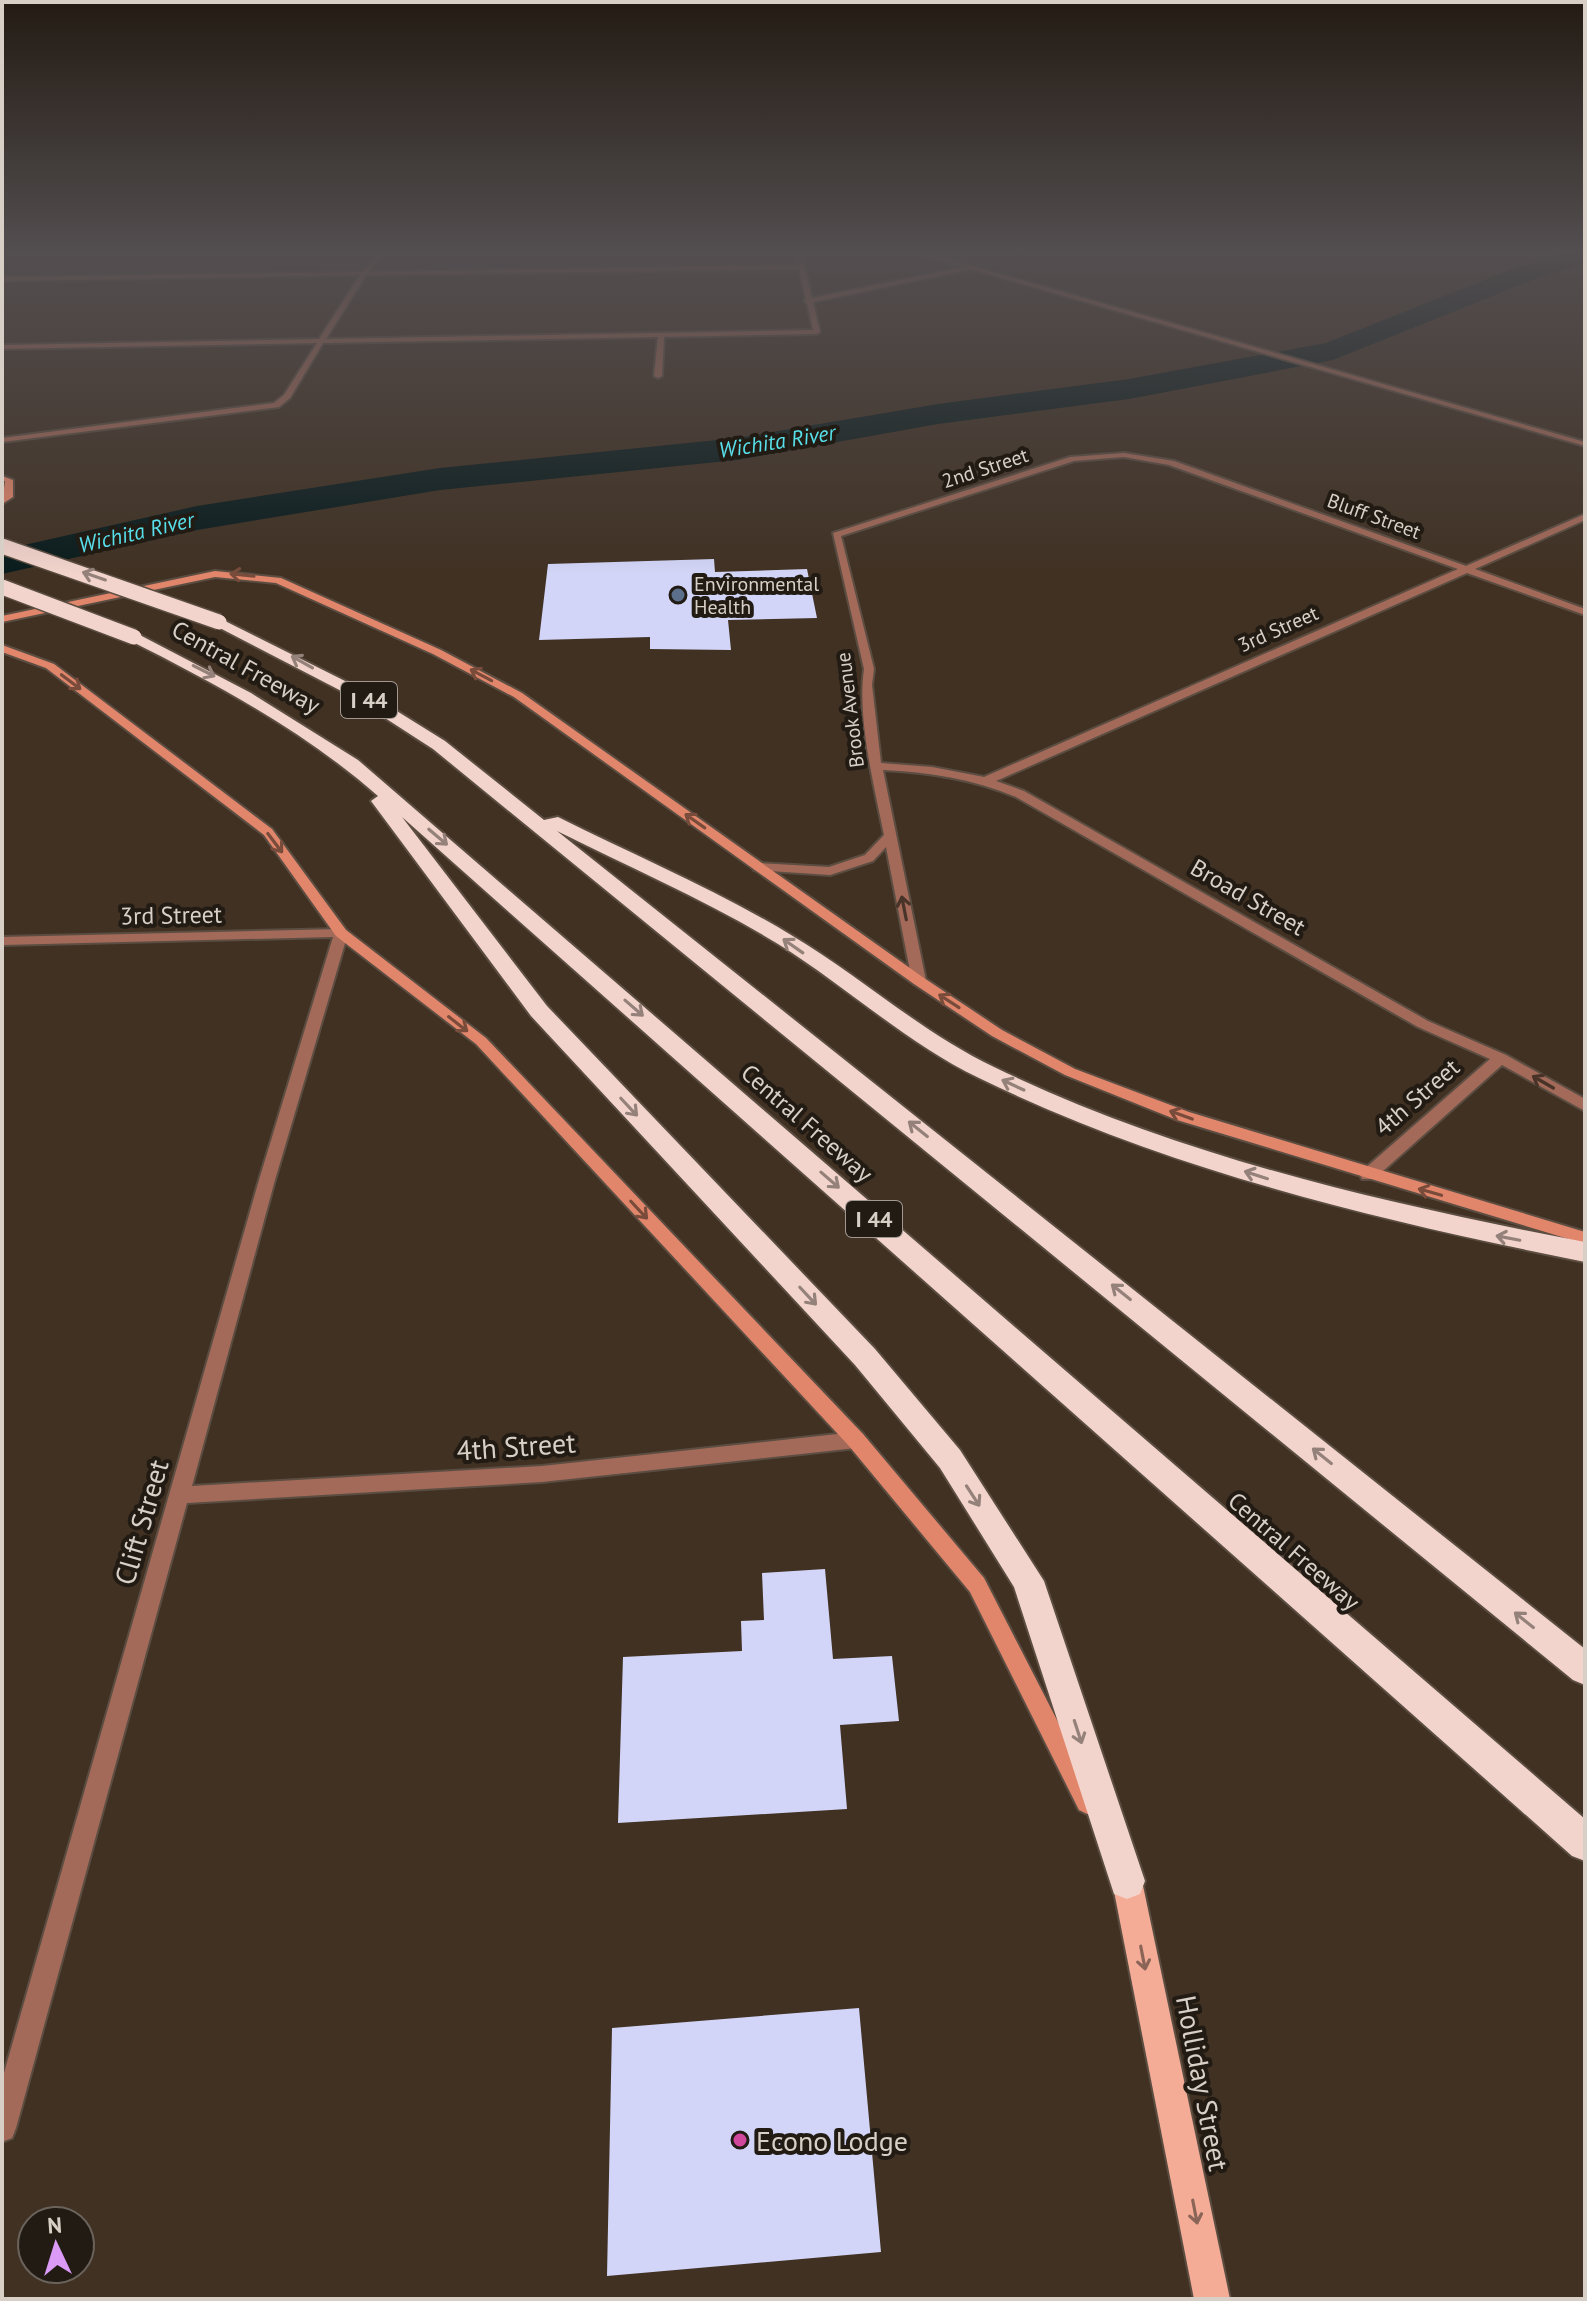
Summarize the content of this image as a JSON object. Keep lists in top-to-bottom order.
{
  "streets": {
    "highway": ["Central Freeway", "I 44"],
    "main road": ["Holliday Street"],
    "street": [
      "2nd Street",
      "Bluff Street",
      "3rd Street",
      "Brook Avenue",
      "Broad Street",
      "4th Street",
      "Clift Street"
    ]
  },
  "crossings": [
    ["2nd Street", "Bluff Street"],
    ["2nd Street", "Brook Avenue"],
    ["Bluff Street", "3rd Street"],
    ["3rd Street", "Broad Street"],
    ["3rd Street", "Clift Street"],
    ["Central Freeway", "Brook Avenue"],
    ["Central Freeway", "4th Street"],
    ["Brook Avenue", "Broad Street"],
    ["Broad Street", "4th Street"],
    ["4th Street", "Clift Street"]
  ],
  "one_way": ["Holliday Street"],
  "water": ["Wichita River"],
  "places": ["Environmental Health", "Econo Lodge"],
  "north": "top"
}
